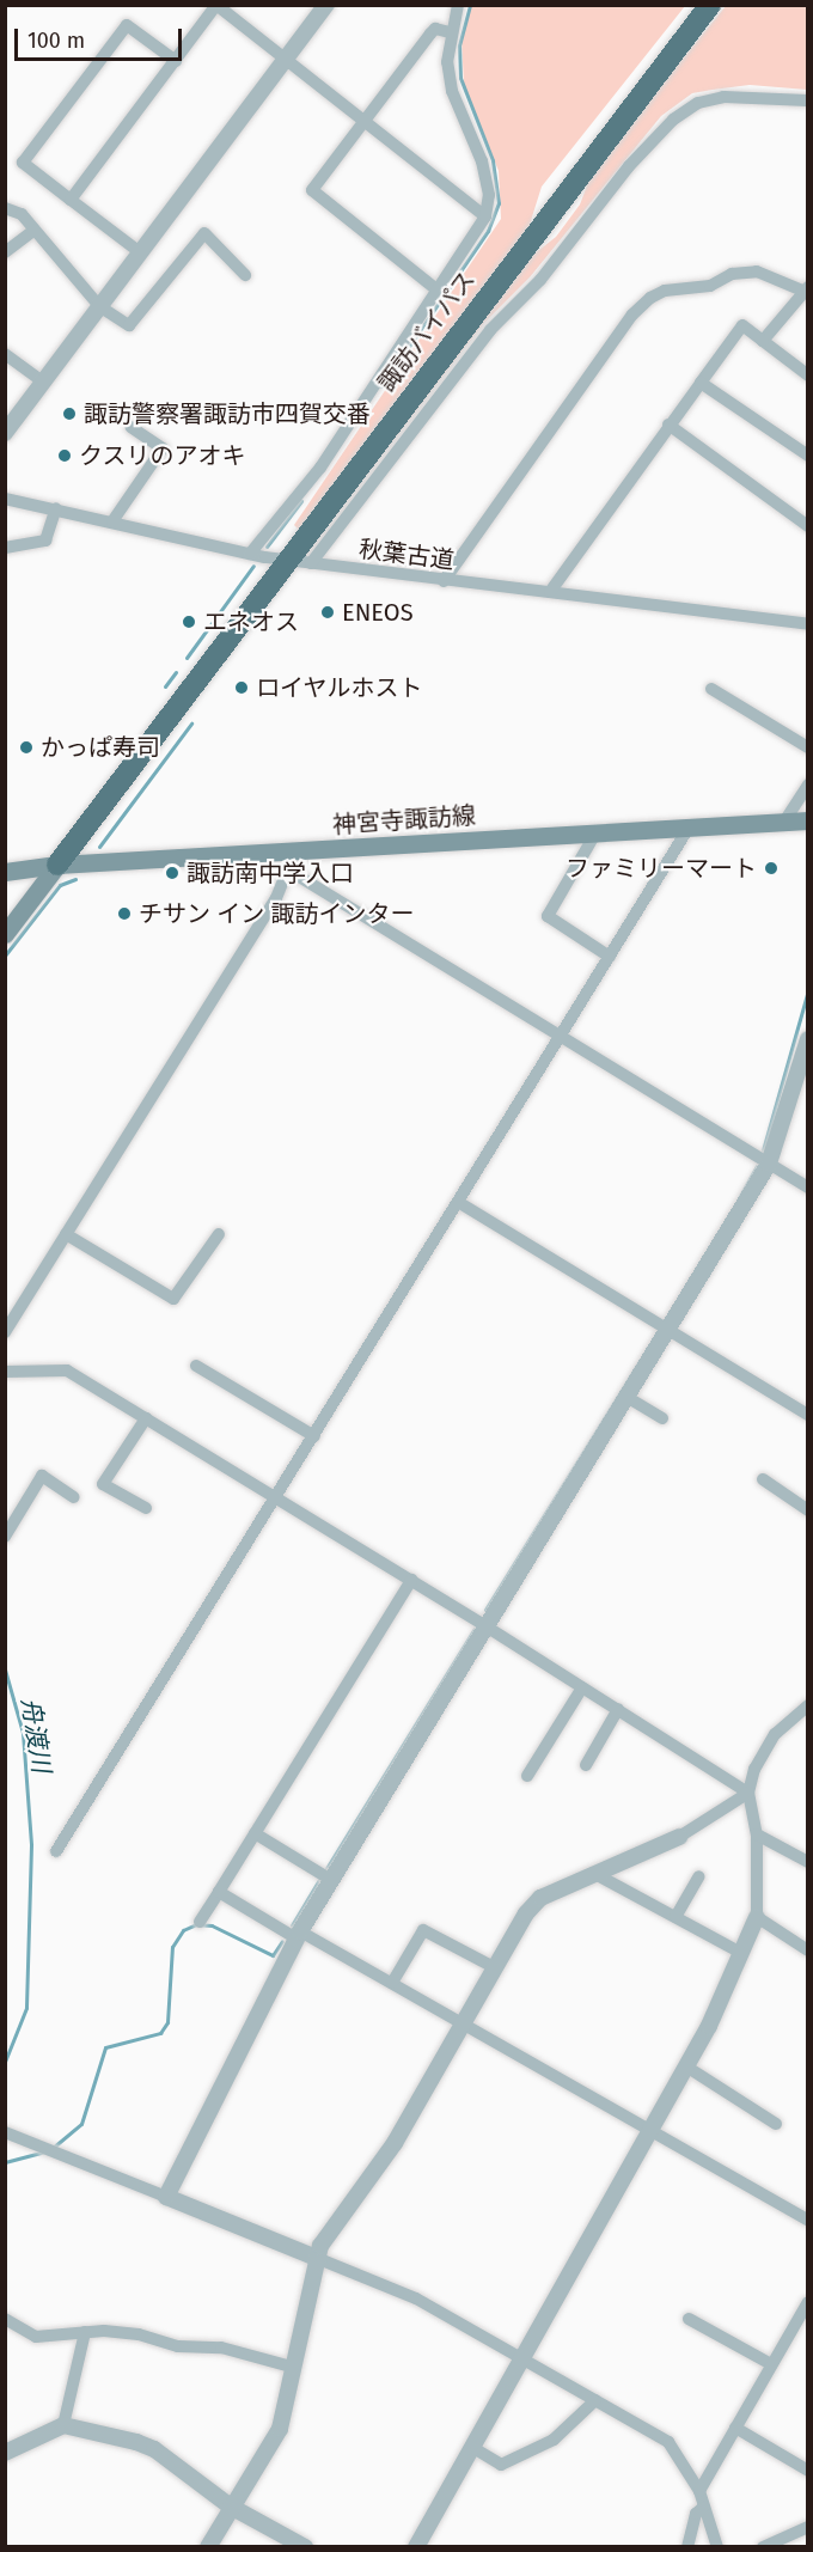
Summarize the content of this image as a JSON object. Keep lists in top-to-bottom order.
{
  "streets": {
    "highway": ["諏訪バイパス"],
    "main road": ["神宮寺諏訪線"],
    "street": ["秋葉古道"]
  },
  "crossings": [
    ["諏訪バイパス", "秋葉古道"],
    ["諏訪バイパス", "神宮寺諏訪線"]
  ],
  "water": ["舟渡川"],
  "places": [
    "諏訪警察署諏訪市四賀交番",
    "クスリのアオキ",
    "ENEOS",
    "エネオス",
    "ロイヤルホスト",
    "かっぱ寿司",
    "ファミリーマート",
    "諏訪南中学入口",
    "チサン イン 諏訪インター"
  ],
  "scale_bar": "100 m"
}
